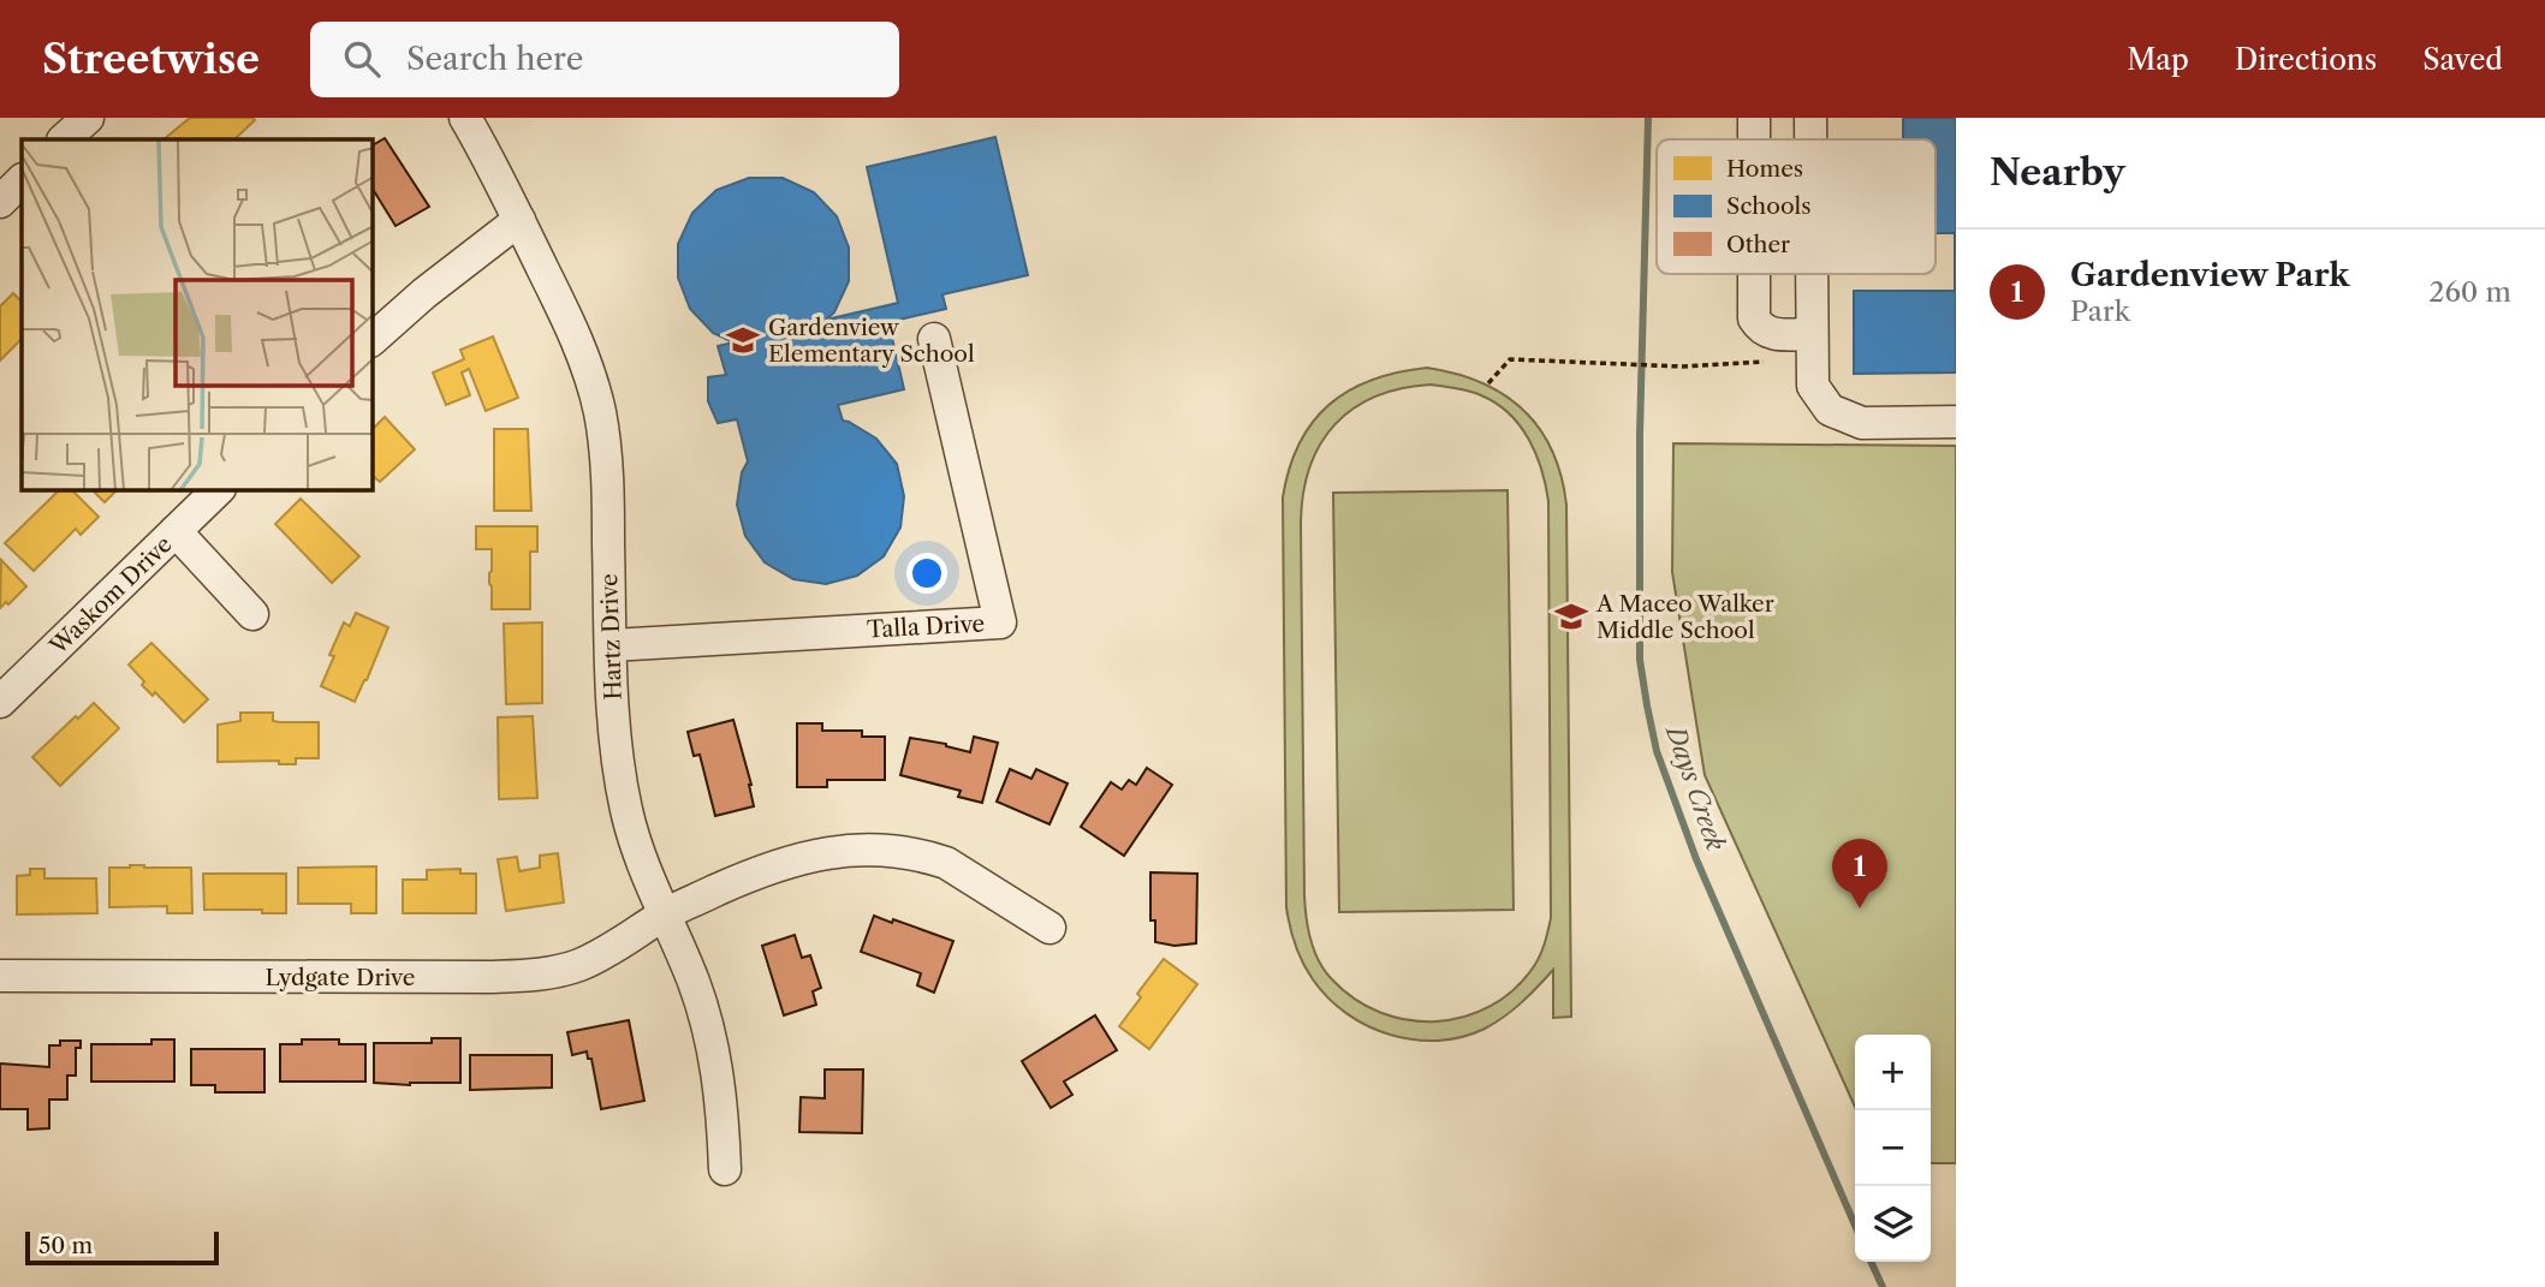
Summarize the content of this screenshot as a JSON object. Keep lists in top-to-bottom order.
{
  "streets": {
    "street": [
      "Waskom Drive",
      "Talla Drive",
      "Hartz Drive",
      "Lydgate Drive"
    ]
  },
  "crossings": [
    ["Talla Drive", "Hartz Drive"],
    ["Hartz Drive", "Lydgate Drive"]
  ],
  "water": ["Days Creek"],
  "places": {
    "school or university": ["Gardenview Elementary School", "A Maceo Walker Middle School"]
  },
  "legend": ["Homes", "Schools", "Other"],
  "scale_bar": "50 m",
  "page": {
    "header": "Streetwise",
    "search": "Search here",
    "nav": ["Map", "Directions", "Saved"],
    "heading": "Nearby",
    "list": [
      {
        "mark": "1",
        "name": "Gardenview Park",
        "note": "Park",
        "value": "260 m"
      }
    ],
    "pins": "1",
    "map_buttons": ["+", "−"],
    "scale": "50 m"
  }
}
